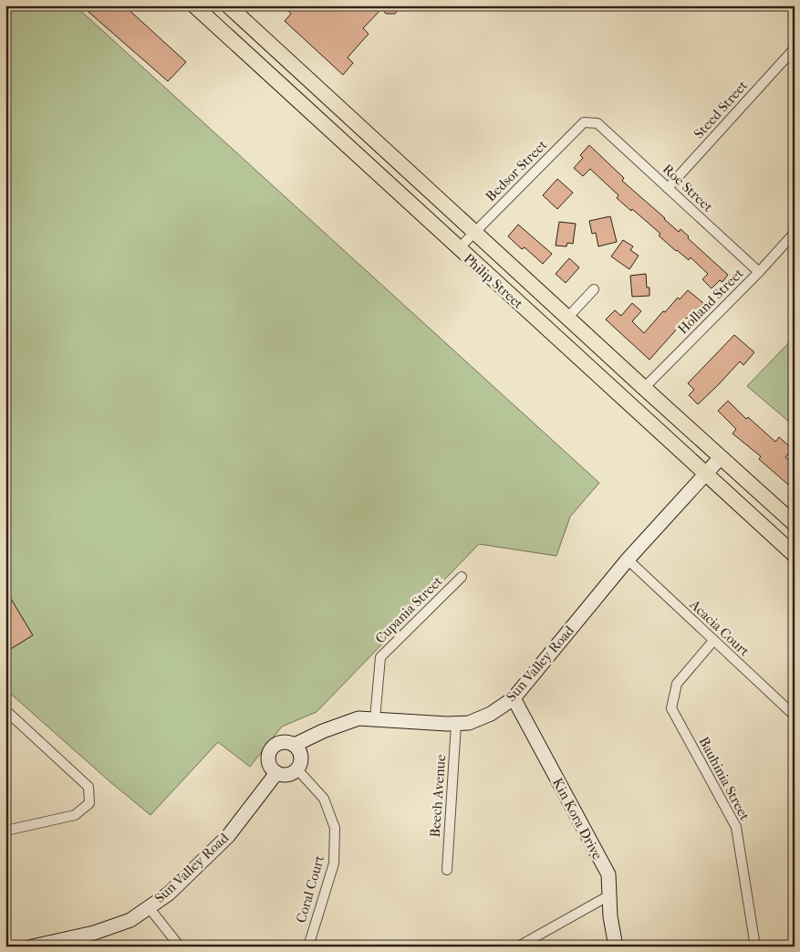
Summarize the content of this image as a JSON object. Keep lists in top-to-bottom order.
{
  "streets": {
    "main road": ["Philip Street"],
    "street": [
      "Steed Street",
      "Bedsor Street",
      "Roe Street",
      "Holland Street",
      "Cupania Street",
      "Acacia Court",
      "Sun Valley Road",
      "Bauhinia Street",
      "Beech Avenue",
      "Kin Kora Drive",
      "Coral Court"
    ]
  },
  "crossings": [
    ["Steed Street", "Roe Street"],
    ["Bedsor Street", "Roe Street"],
    ["Bedsor Street", "Philip Street"],
    ["Roe Street", "Holland Street"],
    ["Philip Street", "Holland Street"],
    ["Philip Street", "Sun Valley Road"],
    ["Cupania Street", "Sun Valley Road"],
    ["Acacia Court", "Sun Valley Road"],
    ["Acacia Court", "Bauhinia Street"],
    ["Sun Valley Road", "Beech Avenue"],
    ["Sun Valley Road", "Kin Kora Drive"],
    ["Sun Valley Road", "Coral Court"]
  ]
}
